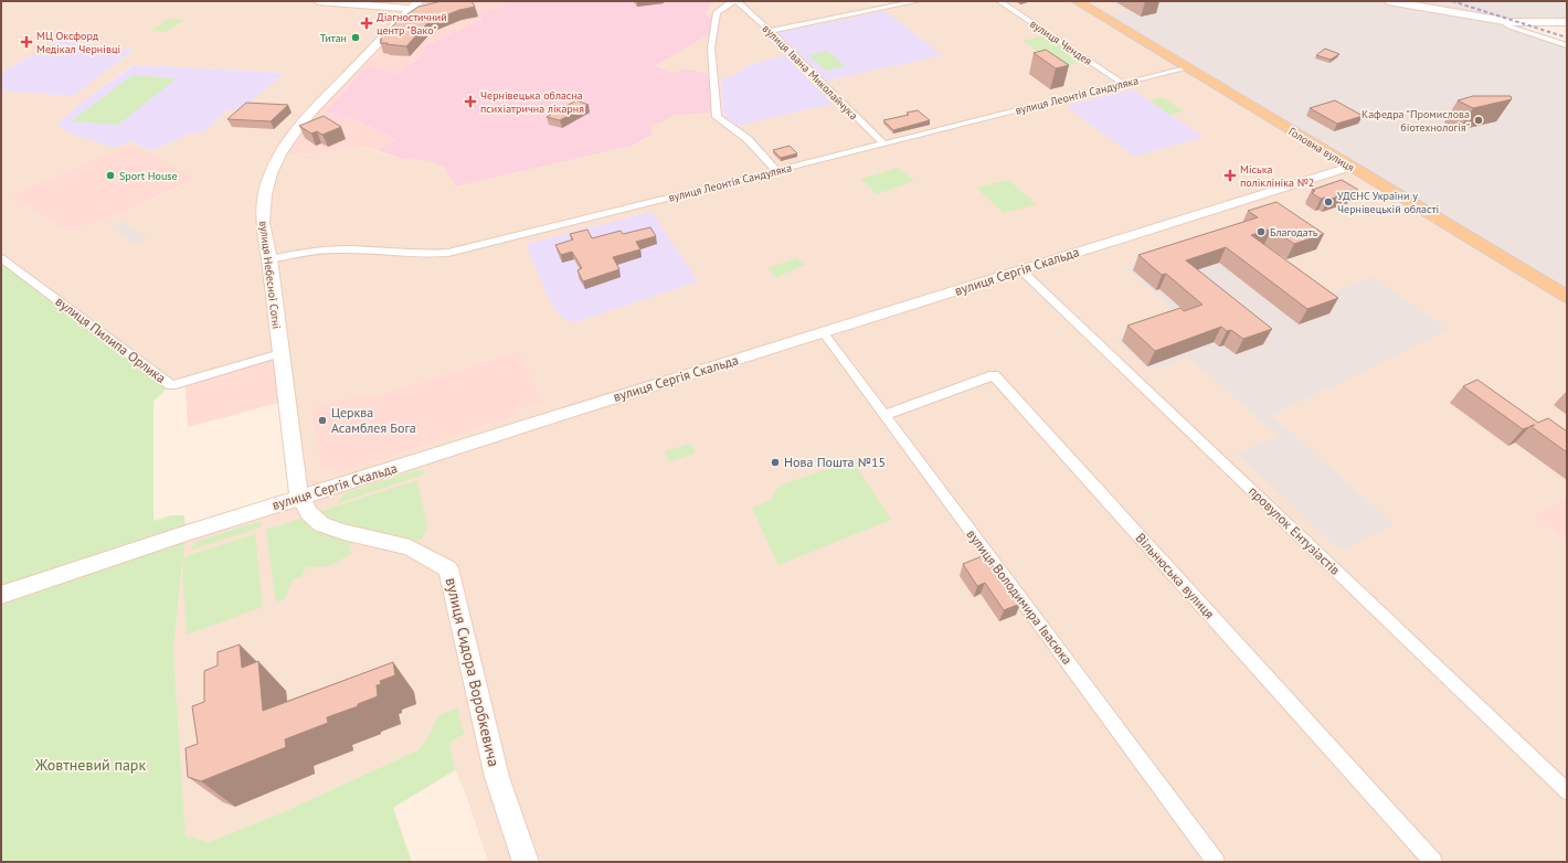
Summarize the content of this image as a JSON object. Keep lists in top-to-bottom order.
{
  "streets": {
    "main road": [
      "Головна вулиця",
      "вулиця Сергія Скальда",
      "вулиця Небесної Сотні",
      "вулиця Сидора Воробкевича"
    ],
    "street": [
      "вулиця Чендея",
      "вулиця Івана Миколайчука",
      "вулиця Леонтія Сандуляка",
      "вулиця Пилипа Орлика",
      "провулок Ентузіастів",
      "Вільнюська вулиця",
      "вулиця Володимира Івасюка"
    ]
  },
  "crossings": [
    ["вулиця Чендея", "вулиця Леонтія Сандуляка"],
    ["вулиця Івана Миколайчука", "вулиця Леонтія Сандуляка"],
    ["вулиця Леонтія Сандуляка", "Головна вулиця"],
    ["вулиця Леонтія Сандуляка", "вулиця Небесної Сотні"],
    ["Головна вулиця", "вулиця Сергія Скальда"],
    ["вулиця Сергія Скальда", "вулиця Небесної Сотні"],
    ["вулиця Сергія Скальда", "провулок Ентузіастів"],
    ["вулиця Сергія Скальда", "вулиця Володимира Івасюка"],
    ["вулиця Сергія Скальда", "вулиця Сидора Воробкевича"],
    ["вулиця Небесної Сотні", "вулиця Пилипа Орлика"],
    ["вулиця Небесної Сотні", "вулиця Сидора Воробкевича"],
    ["Вільнюська вулиця", "вулиця Володимира Івасюка"]
  ],
  "parks": ["Жовтневий парк"],
  "places": {
    "health": [
      "Діагностичний центр \"Вако\"",
      "МЦ Оксфорд Медікал Чернівці",
      "Чернівецька обласна психіатрична лікарня",
      "Міська поліклініка №2"
    ],
    "other": [
      "Титан",
      "Кафедра \"Промислова біотехнологія\"",
      "Sport House",
      "УДСНС України у Чернівецькій області",
      "Благодать",
      "Церква Асамблея Бога",
      "Нова Пошта №15"
    ]
  }
}
